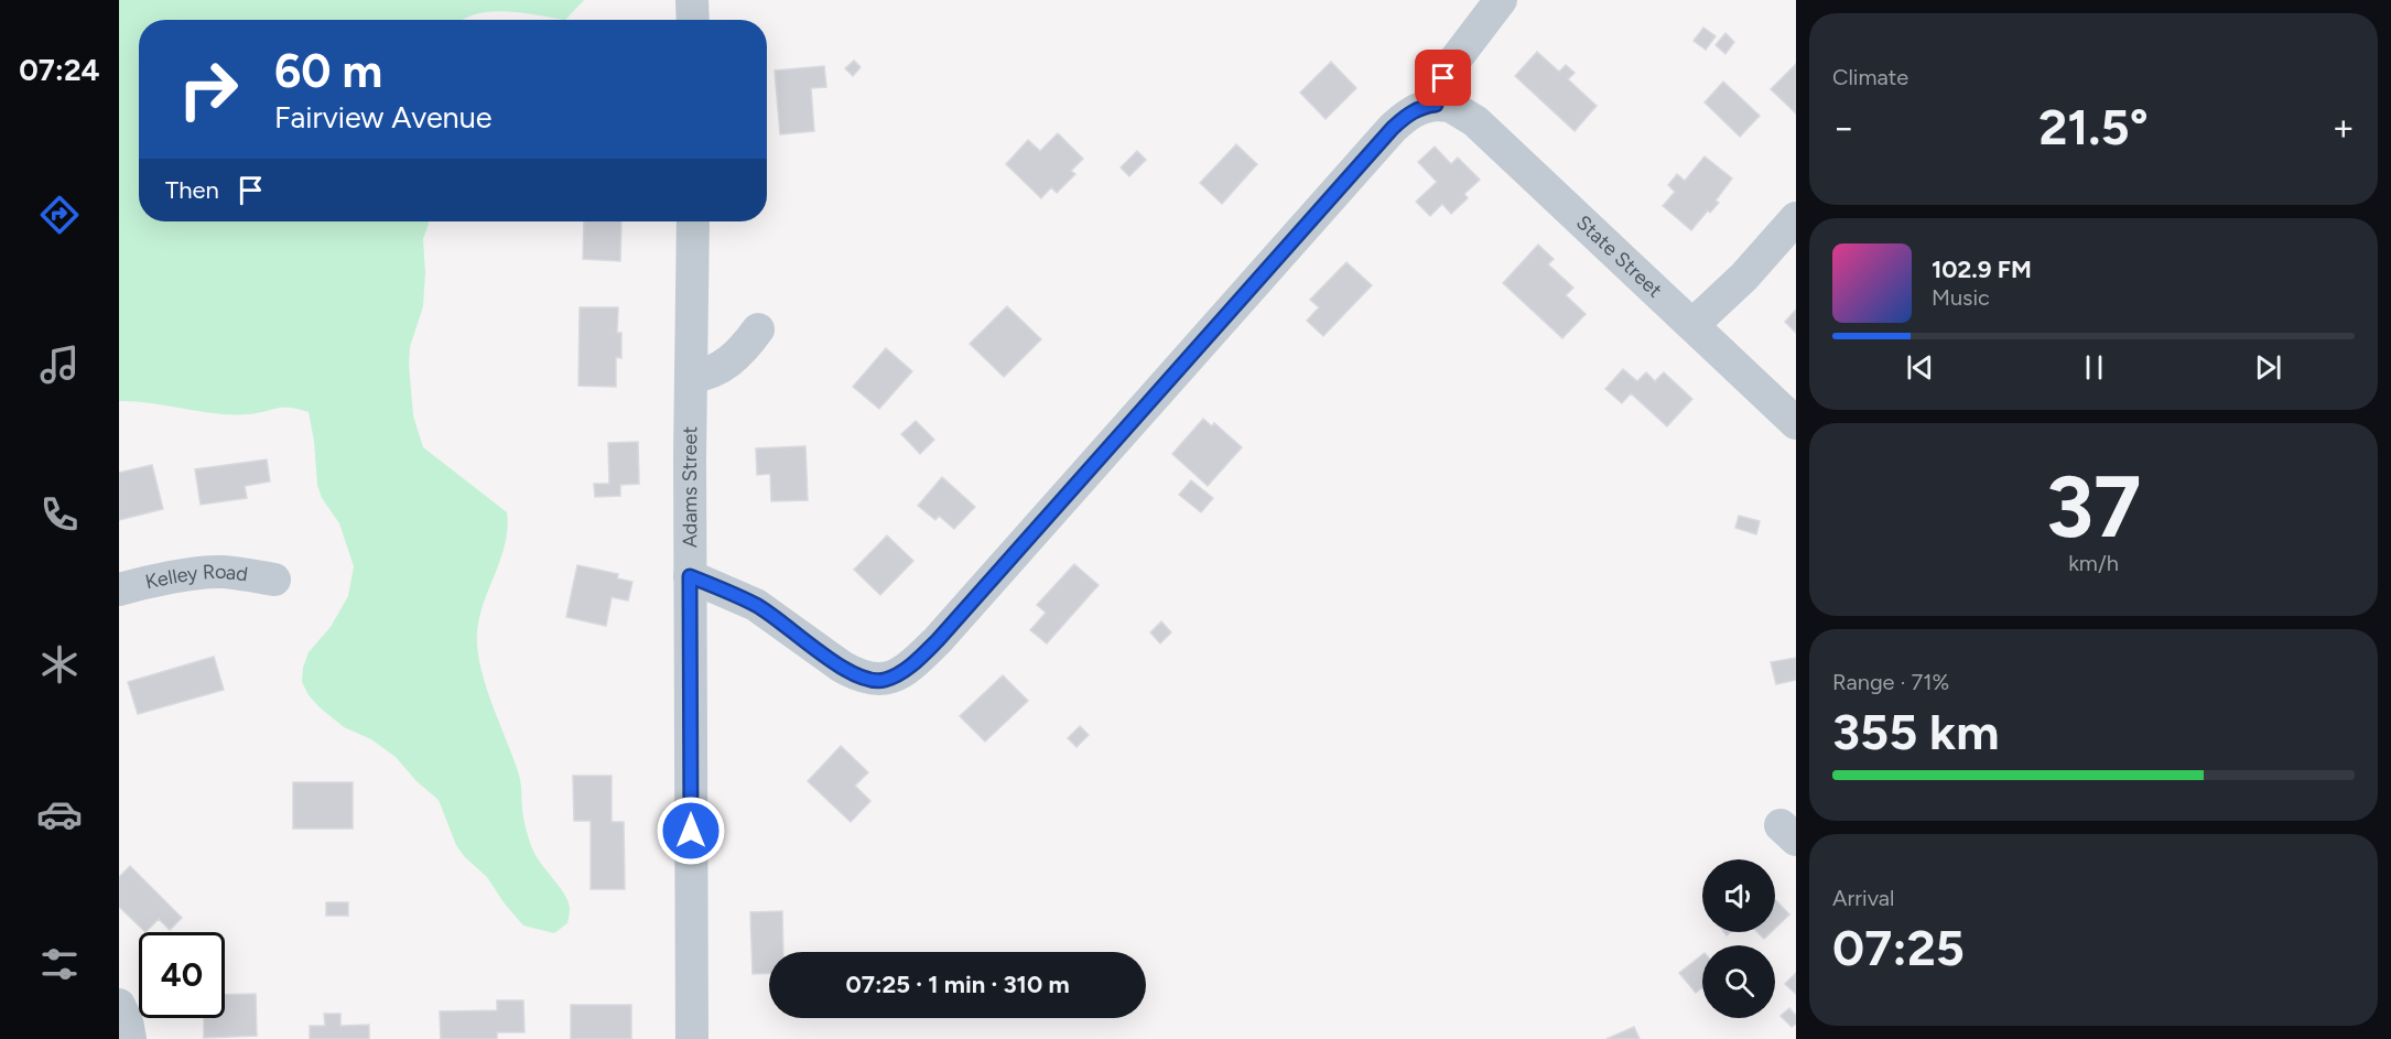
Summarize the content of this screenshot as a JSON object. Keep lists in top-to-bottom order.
{
  "streets": {
    "street": ["State Street", "Adams Street", "Kelley Road"]
  },
  "page": {
    "tabs": "07:24",
    "tile": [
      "Climate",
      ["37", "km/h"],
      ["Range · 71%", "355 km"],
      ["Arrival", "07:25"]
    ],
    "turn": ["60 m", "Fairview Avenue"],
    "heat": ["−", "21.5°", "+"],
    "then": "Then",
    "song": ["102.9 FM", "Music"],
    "limit": "40",
    "trip": "07:25 · 1 min · 310 m"
  }
}
